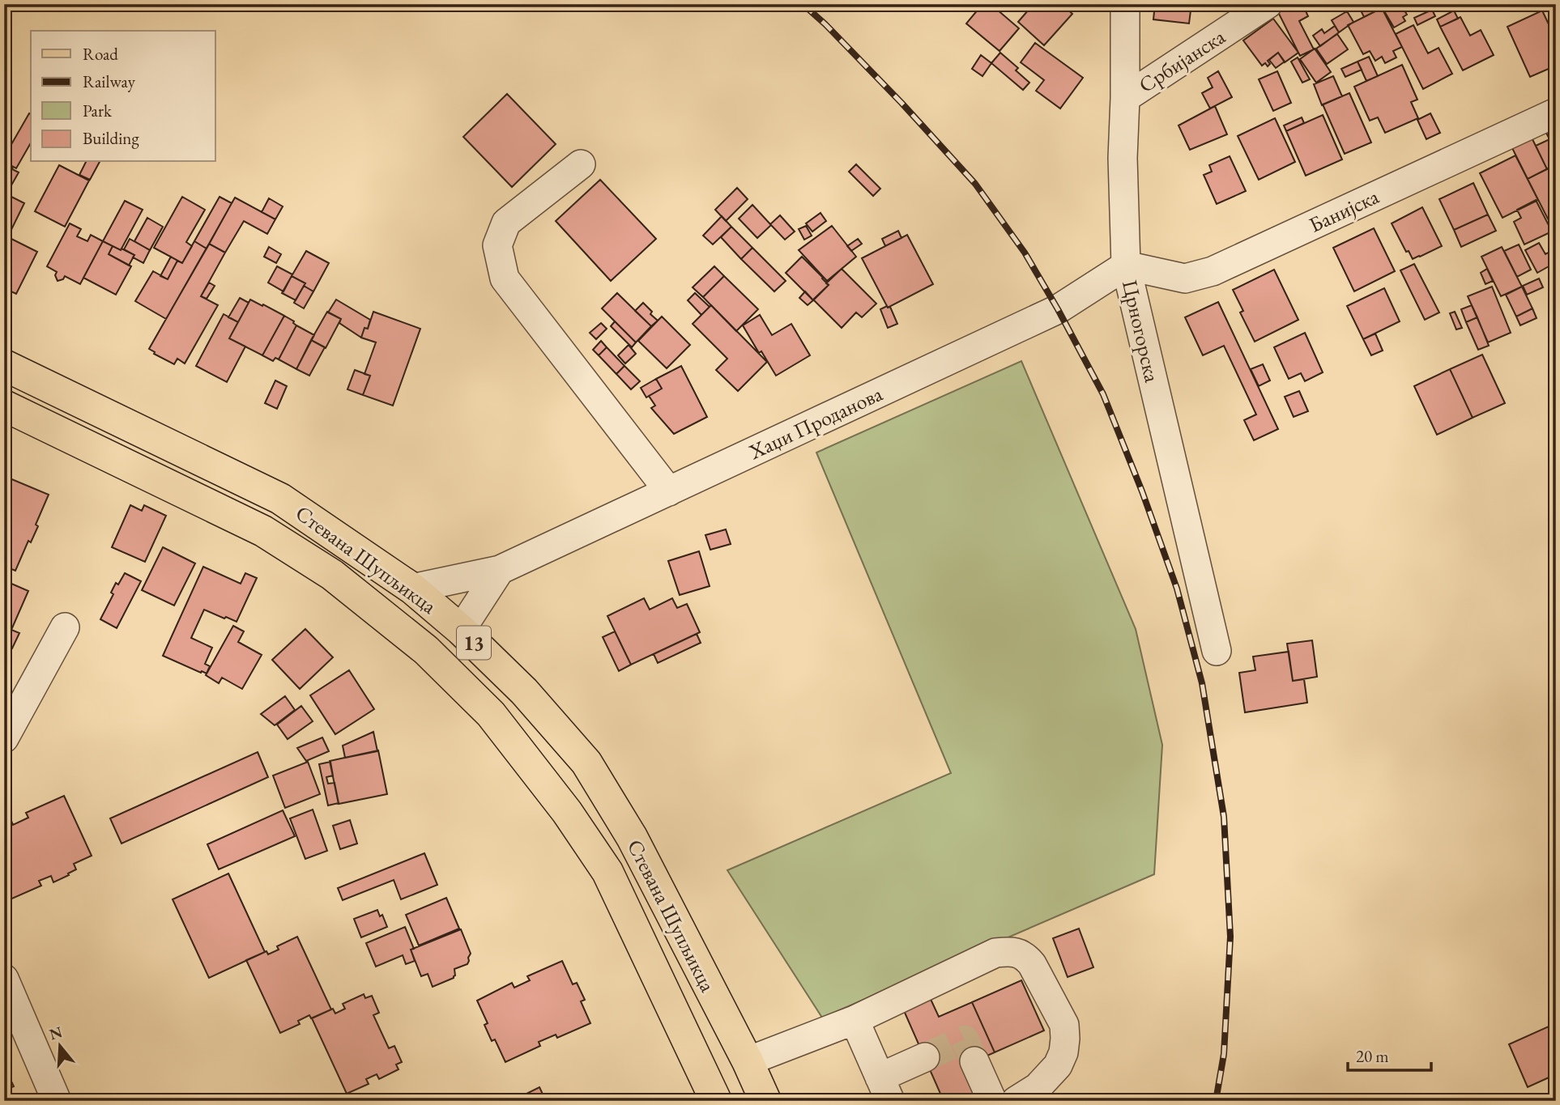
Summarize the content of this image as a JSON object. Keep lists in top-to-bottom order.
{
  "streets": {
    "main road": ["Стевана Шупљикца", "13"],
    "street": [
      "Србијанска",
      "Банијска",
      "Црногорска",
      "Хаџи Проданова"
    ]
  },
  "crossings": [
    ["Србијанска", "Црногорска"],
    ["Банијска", "Црногорска"],
    ["Банијска", "Хаџи Проданова"],
    ["Црногорска", "Хаџи Проданова"],
    ["Хаџи Проданова", "Стевана Шупљикца"]
  ],
  "legend": [
    "Road",
    "Railway",
    "Park",
    "Building"
  ],
  "scale_bar": "20 m",
  "north": "top"
}
